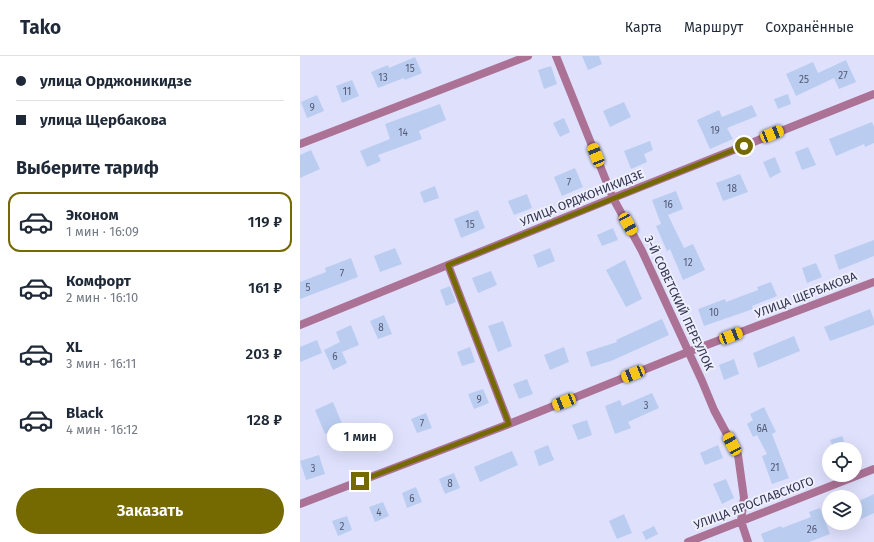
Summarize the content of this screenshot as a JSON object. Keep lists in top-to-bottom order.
{
  "streets": {
    "street": [
      "УЛИЦА ОРДЖОНИКИДЗЕ",
      "УЛИЦА ЩЕРБАКОВА",
      "3-Й СОВЕТСКИЙ ПЕРЕУЛОК",
      "УЛИЦА ЯРОСЛАВСКОГО"
    ]
  },
  "crossings": [
    ["УЛИЦА ОРДЖОНИКИДЗЕ", "3-Й СОВЕТСКИЙ ПЕРЕУЛОК"],
    ["УЛИЦА ЩЕРБАКОВА", "3-Й СОВЕТСКИЙ ПЕРЕУЛОК"],
    ["3-Й СОВЕТСКИЙ ПЕРЕУЛОК", "УЛИЦА ЯРОСЛАВСКОГО"]
  ],
  "house_numbers": [
    "15",
    "27",
    "13",
    "25",
    "11",
    "9",
    "19",
    "14",
    "7",
    "18",
    "16",
    "15",
    "12",
    "7",
    "5",
    "10",
    "8",
    "6",
    "9",
    "3",
    "7",
    "6А",
    "21",
    "3",
    "8",
    "6",
    "4",
    "2",
    "26"
  ],
  "page": {
    "header": "Tako",
    "nav": ["Карта", "Маршрут", "Сохранённые"],
    "banner": ["улица Орджоникидзе", "улица Щербакова"],
    "heading": "Выберите тариф",
    "list": [
      {
        "name": "Эконом",
        "note": "1 мин · 16:09",
        "value": "119 ₽"
      },
      {
        "name": "Комфорт",
        "note": "2 мин · 16:10",
        "value": "161 ₽"
      },
      {
        "name": "XL",
        "note": "3 мин · 16:11",
        "value": "203 ₽"
      },
      {
        "name": "Black",
        "note": "4 мин · 16:12",
        "value": "128 ₽"
      }
    ],
    "bubble": "1 мин",
    "buttons": "Заказать"
  }
}
